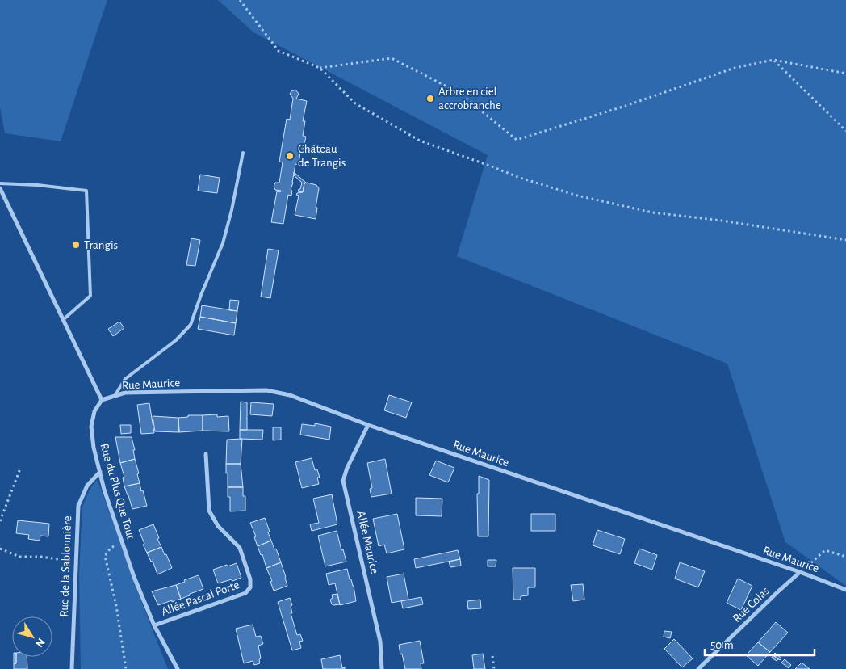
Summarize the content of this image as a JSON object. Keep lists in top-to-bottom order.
{
  "streets": {
    "street": [
      "Rue Maurice",
      "Rue du Plus Que Tout",
      "Allée Maurice",
      "Rue de la Sablonnière",
      "Allée Pascal Porte",
      "Rue Colas"
    ]
  },
  "crossings": [
    ["Rue Maurice", "Rue du Plus Que Tout"],
    ["Rue Maurice", "Allée Maurice"],
    ["Rue Maurice", "Rue Colas"],
    ["Rue du Plus Que Tout", "Rue de la Sablonnière"],
    ["Rue du Plus Que Tout", "Allée Pascal Porte"]
  ],
  "places": ["Arbre en ciel accrobranche", "Château de Trangis", "Trangis"],
  "scale_bar": "50 m",
  "north": "bottom right"
}
